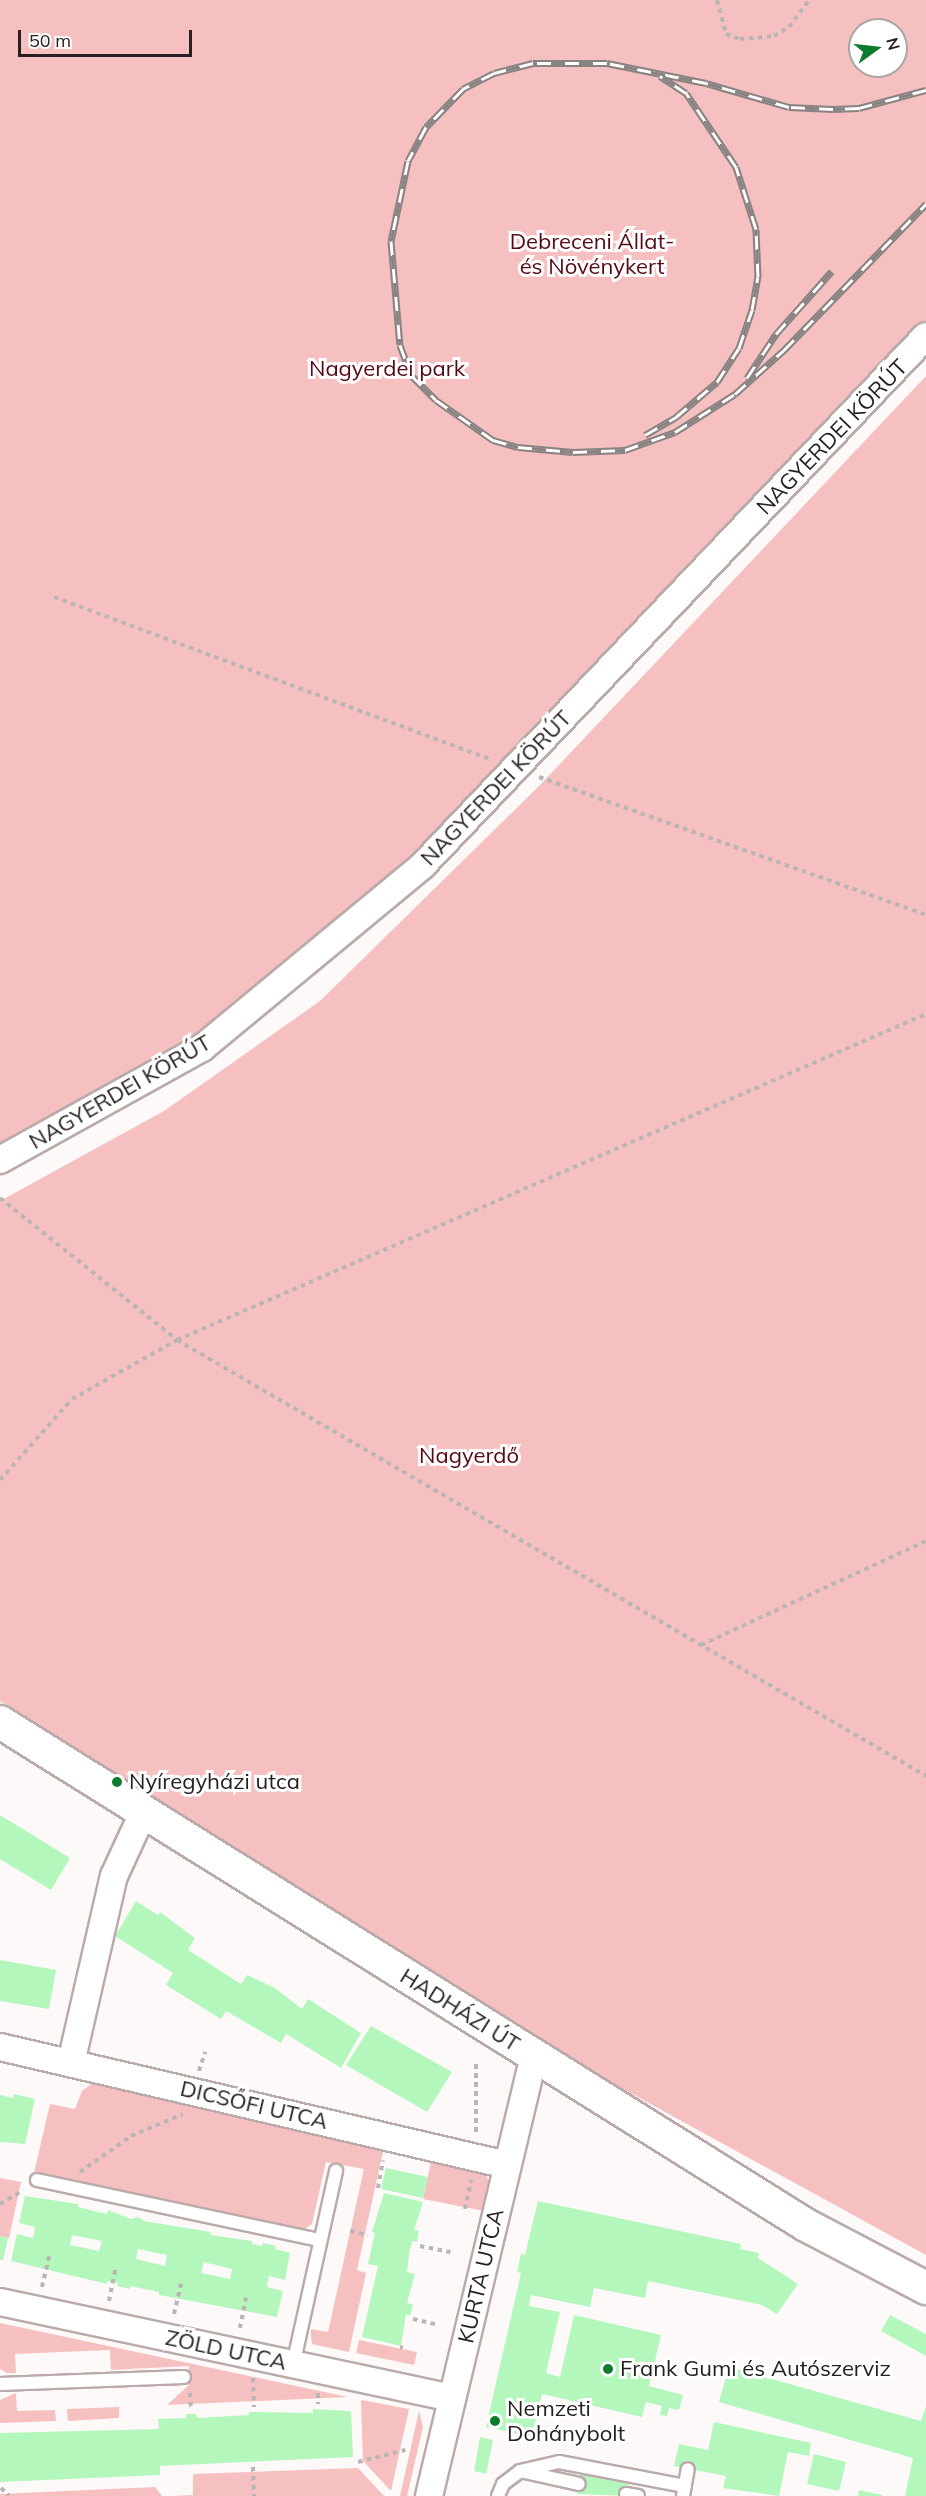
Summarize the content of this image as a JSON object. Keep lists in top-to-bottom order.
{
  "streets": {
    "street": [
      "NAGYERDEI KÖRÚT",
      "HADHÁZI ÚT",
      "DICSŐFI UTCA",
      "KURTA UTCA",
      "ZÖLD UTCA"
    ]
  },
  "crossings": [
    ["HADHÁZI ÚT", "KURTA UTCA"],
    ["DICSŐFI UTCA", "KURTA UTCA"],
    ["KURTA UTCA", "ZÖLD UTCA"]
  ],
  "parks": ["Debreceni Állat- és Növénykert", "Nagyerdei park", "Nagyerdő"],
  "places": ["Nyíregyházi utca", "Frank Gumi és Autószerviz", "Nemzeti Dohánybolt"],
  "scale_bar": "50 m",
  "north": "right"
}
